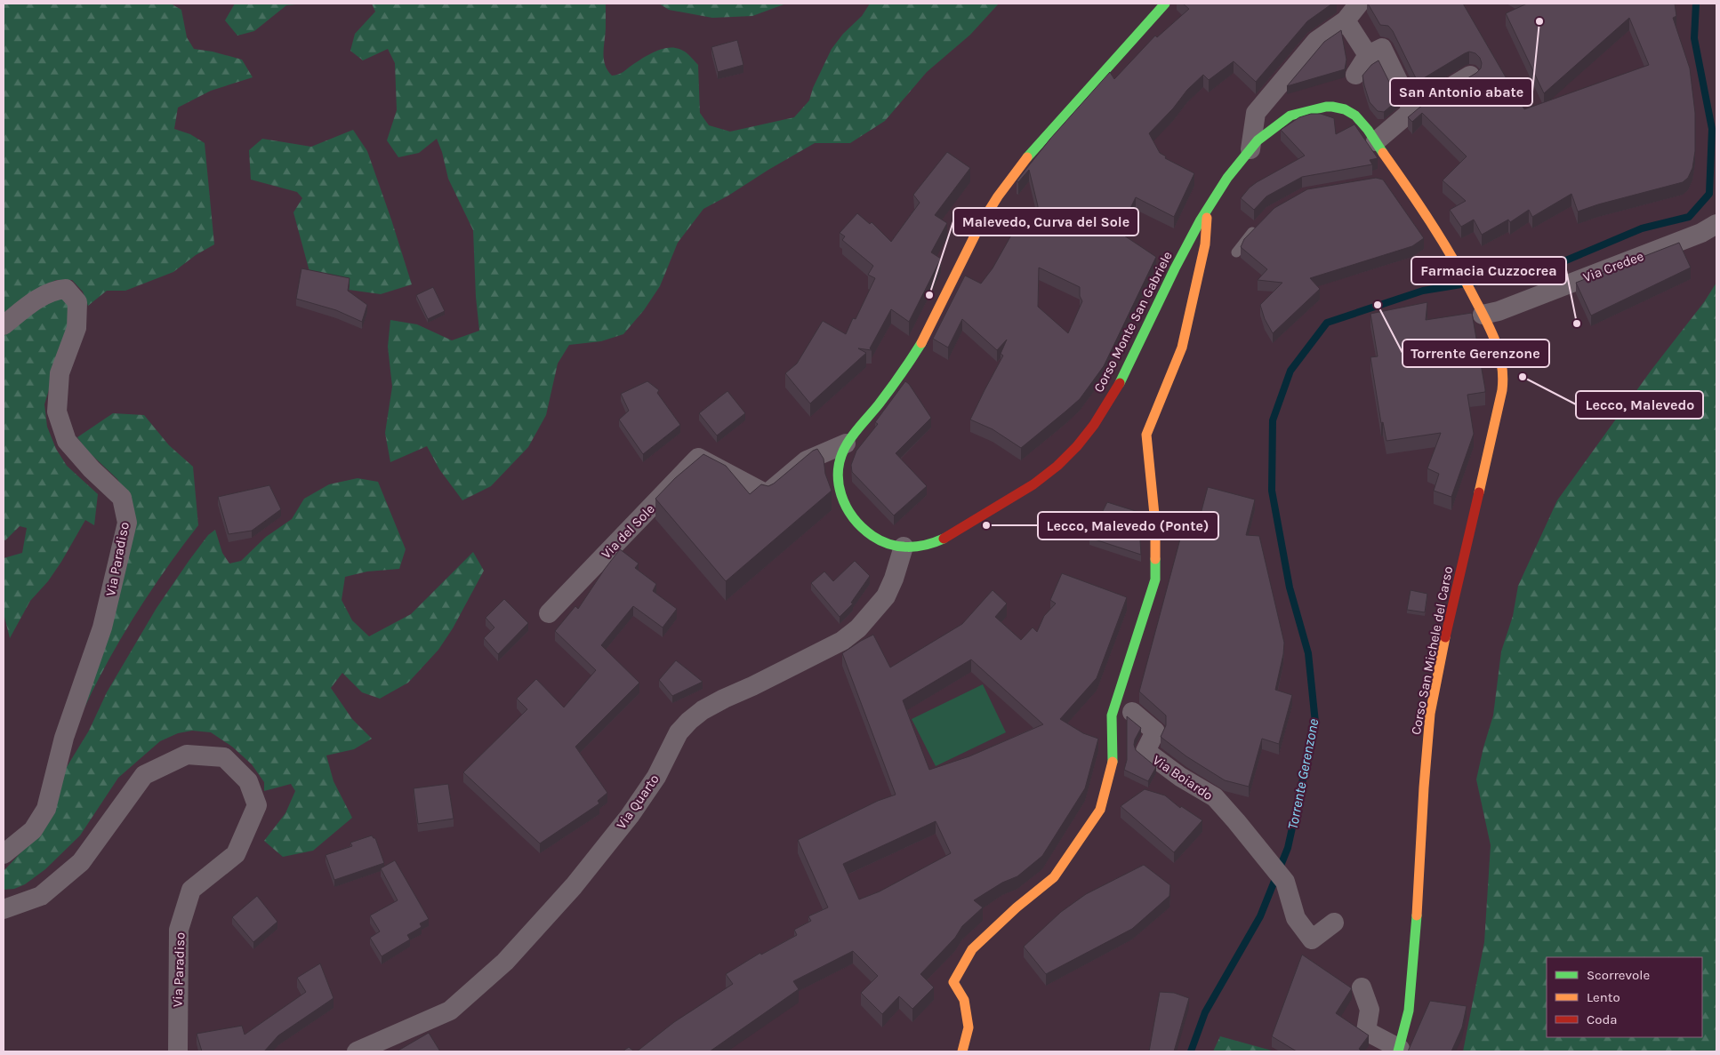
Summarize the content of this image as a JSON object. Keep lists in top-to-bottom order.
{
  "streets": {
    "main road": ["Corso Monte San Gabriele", "Corso San Michele del Carso"],
    "street": [
      "Via Credee",
      "Via del Sole",
      "Via Paradiso",
      "Via Boiardo",
      "Via Quarto"
    ]
  },
  "crossings": [
    ["Via Credee", "Corso San Michele del Carso"],
    ["Corso Monte San Gabriele", "Via del Sole"],
    ["Corso Monte San Gabriele", "Corso San Michele del Carso"],
    ["Corso Monte San Gabriele", "Via Quarto"]
  ],
  "water": ["Torrente Gerenzone"],
  "places": [
    "San Antonio abate",
    "Malevedo, Curva del Sole",
    "Torrente Gerenzone",
    "Farmacia Cuzzocrea",
    "Lecco, Malevedo",
    "Lecco, Malevedo (Ponte)"
  ],
  "legend": ["Scorrevole", "Lento", "Coda"]
}
